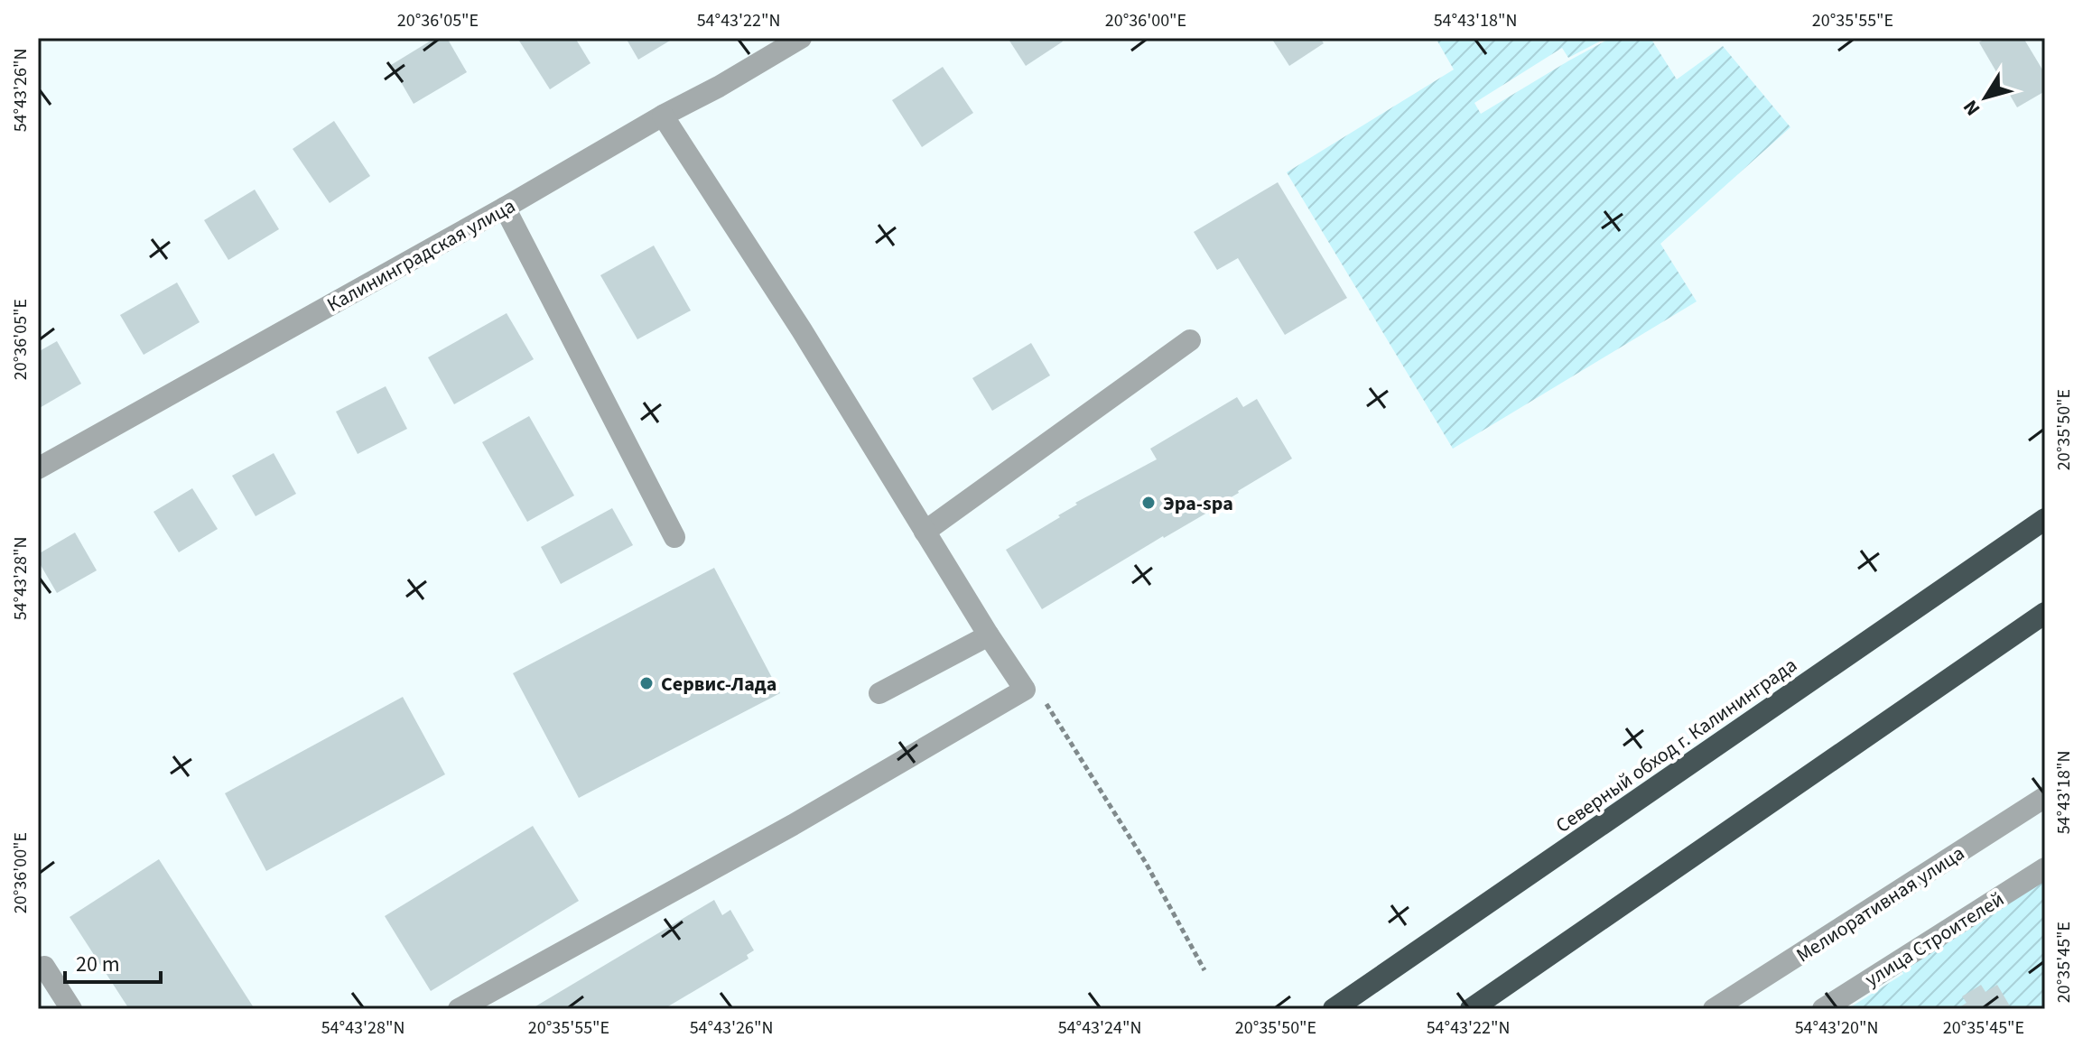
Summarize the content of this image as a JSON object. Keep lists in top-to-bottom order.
{
  "streets": {
    "highway": ["Северный обход г. Калининграда"],
    "street": ["Калининградская улица", "Мелиоративная улица", "улица Строителей"]
  },
  "places": ["Эра-spa", "Сервис-Лада"],
  "scale_bar": "20 m",
  "north": "bottom left",
  "coordinates": [
    "20°36'05\"E",
    "54°43'22\"N",
    "20°36'00\"E",
    "54°43'18\"N",
    "20°35'55\"E",
    "54°43'26\"N",
    "20°35'50\"E",
    "54°43'28\"N",
    "20°35'45\"E",
    "54°43'24\"N",
    "54°43'20\"N"
  ]
}
